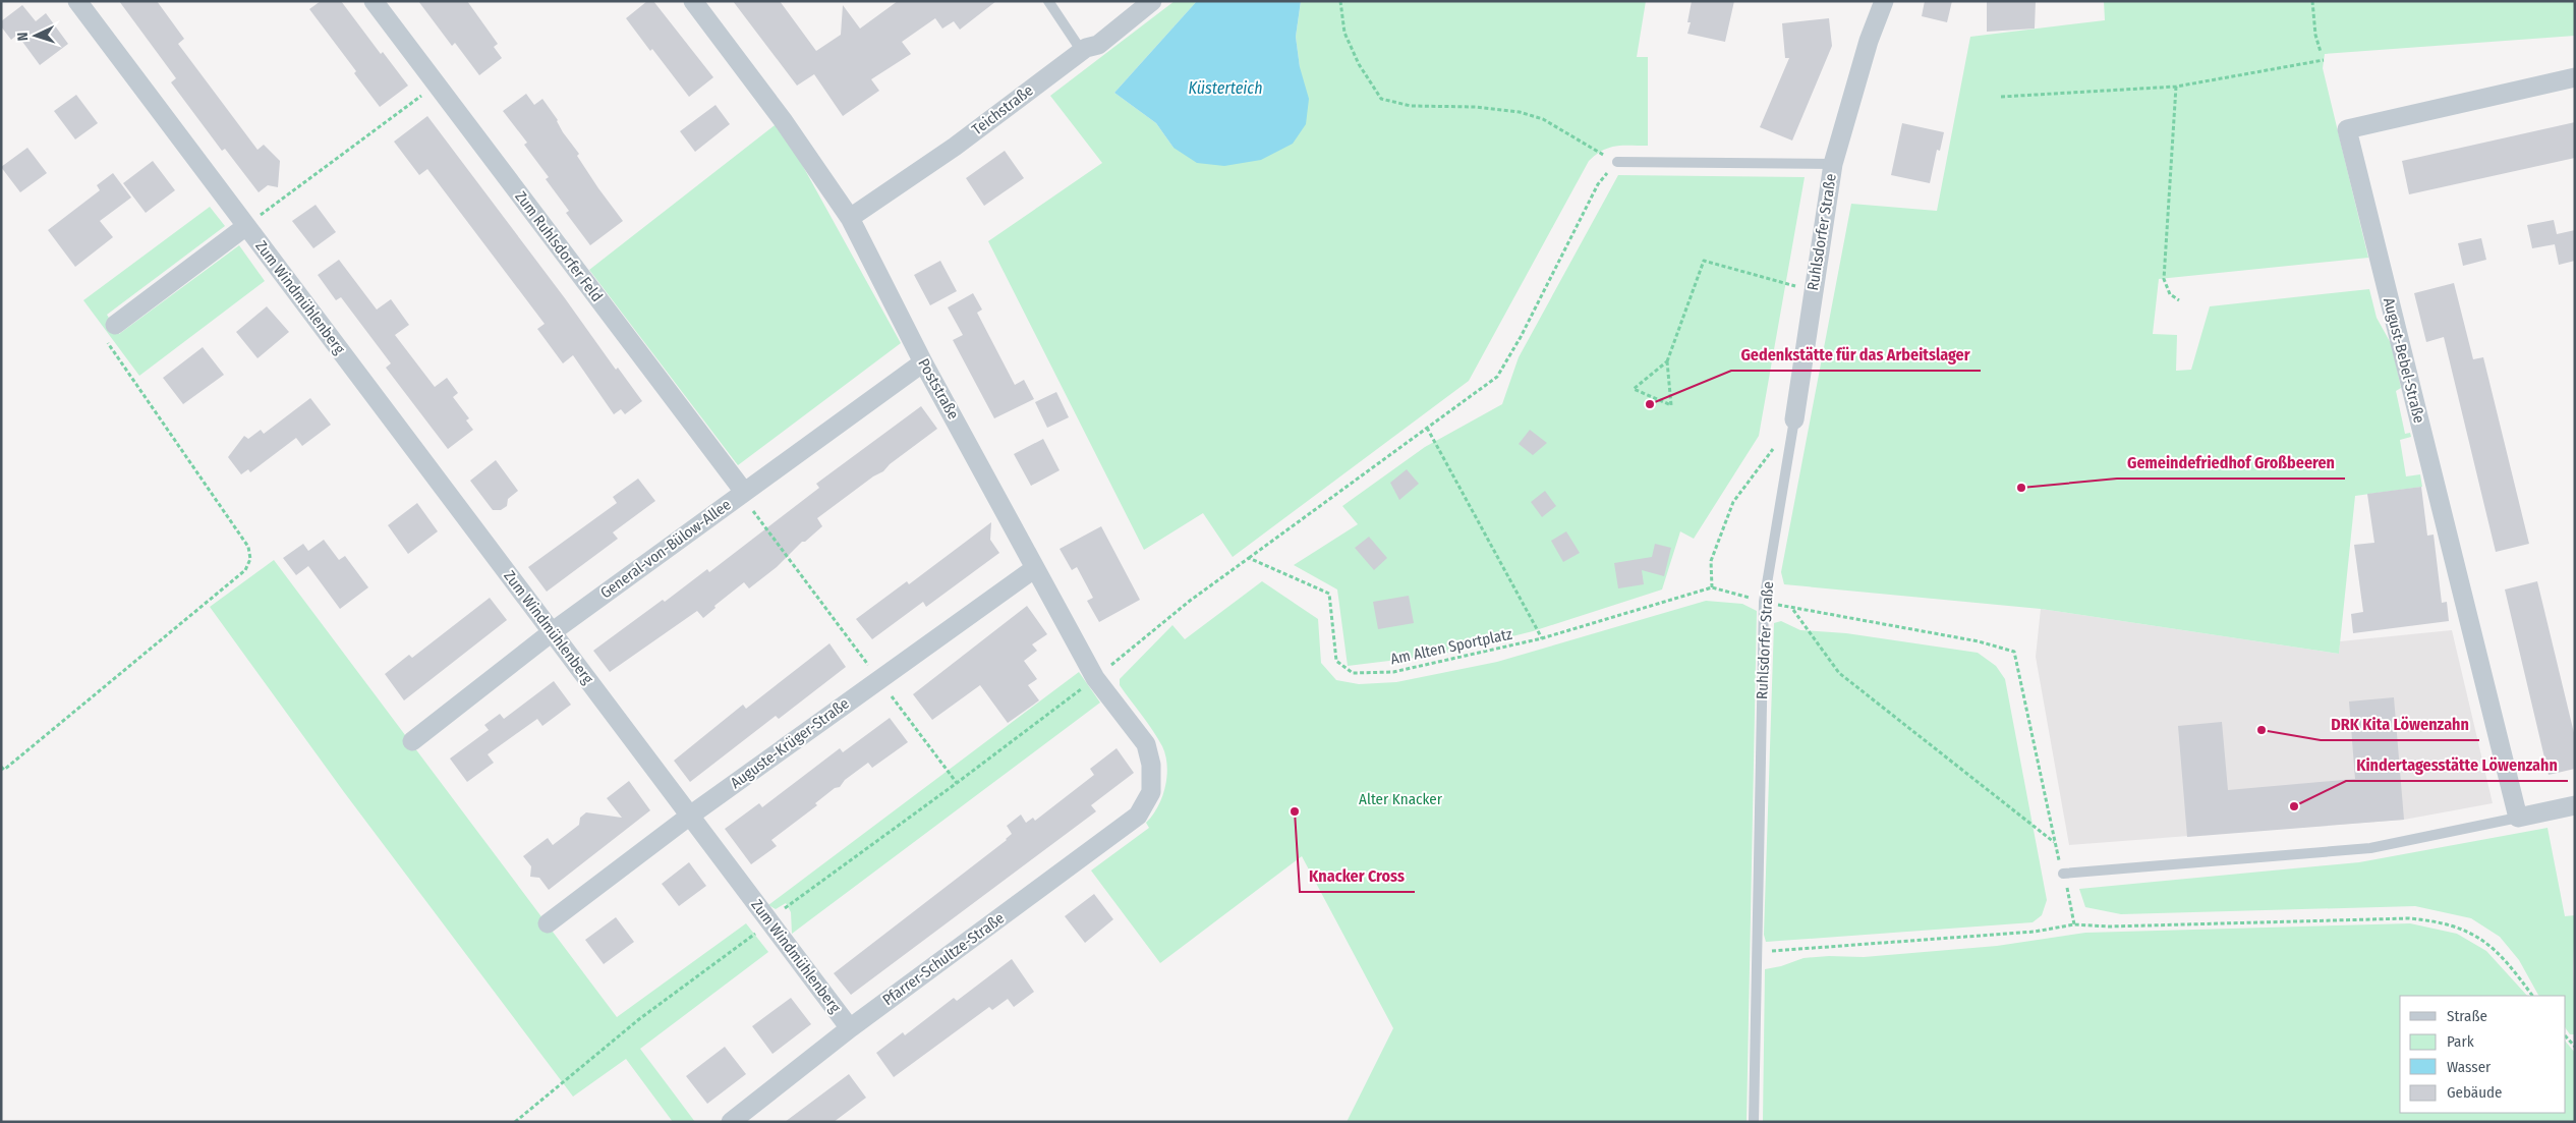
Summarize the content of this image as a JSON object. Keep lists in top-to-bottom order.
{
  "streets": {
    "street": [
      "Teichstraße",
      "Ruhlsdorfer Straße",
      "Zum Ruhlsdorfer Feld",
      "Zum Windmühlenberg",
      "August-Bebel-Straße",
      "Poststraße",
      "General-von-Bülow-Allee",
      "Auguste-Krüger-Straße",
      "Pfarrer-Schultze-Straße"
    ],
    "path": ["Am Alten Sportplatz"]
  },
  "crossings": [
    ["Teichstraße", "Poststraße"],
    ["Zum Ruhlsdorfer Feld", "General-von-Bülow-Allee"],
    ["Zum Windmühlenberg", "General-von-Bülow-Allee"],
    ["Zum Windmühlenberg", "Auguste-Krüger-Straße"],
    ["Zum Windmühlenberg", "Pfarrer-Schultze-Straße"],
    ["Poststraße", "General-von-Bülow-Allee"],
    ["Poststraße", "Auguste-Krüger-Straße"],
    ["Poststraße", "Pfarrer-Schultze-Straße"]
  ],
  "water": ["Küsterteich"],
  "parks": ["Alter Knacker"],
  "places": [
    "Gedenkstätte für das Arbeitslager",
    "Gemeindefriedhof Großbeeren",
    "DRK Kita Löwenzahn",
    "Kindertagesstätte Löwenzahn",
    "Knacker Cross"
  ],
  "legend": [
    "Straße",
    "Park",
    "Wasser",
    "Gebäude"
  ],
  "north": "left"
}
